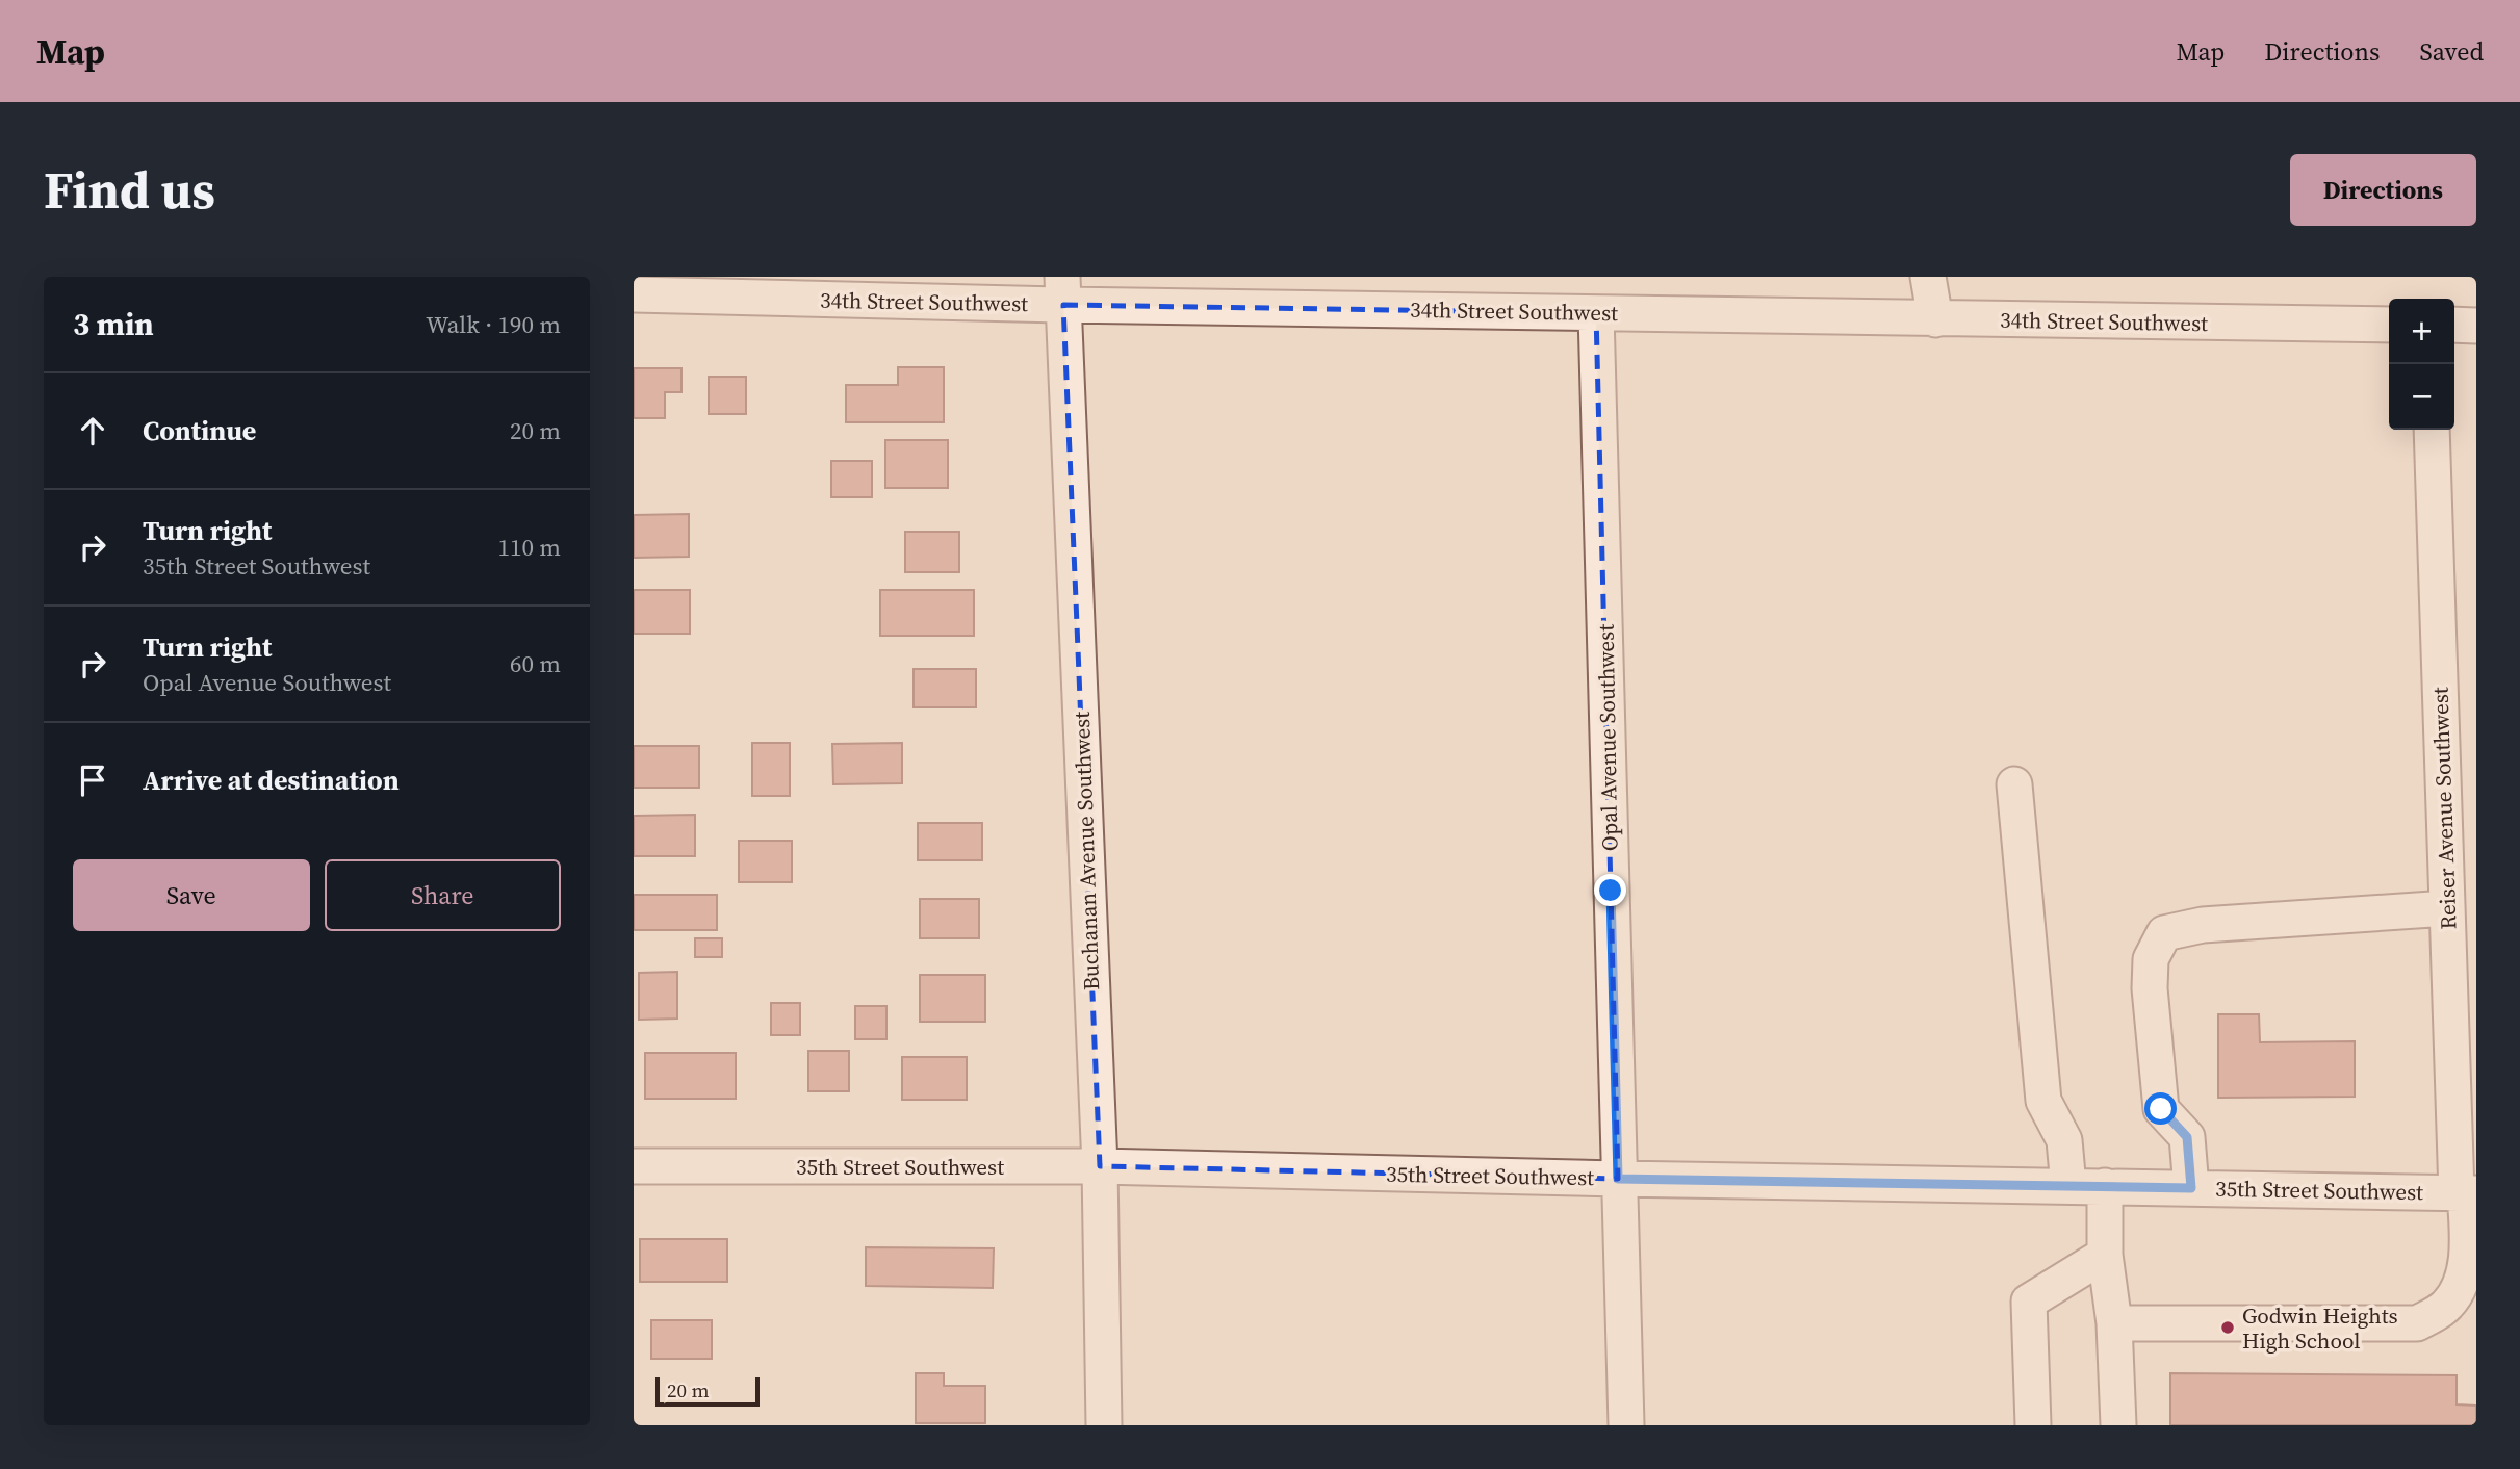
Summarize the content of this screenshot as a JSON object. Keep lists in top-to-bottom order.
{
  "streets": {
    "street": [
      "34th Street Southwest",
      "Opal Avenue Southwest",
      "Reiser Avenue Southwest",
      "Buchanan Avenue Southwest",
      "35th Street Southwest"
    ]
  },
  "crossings": [
    ["34th Street Southwest", "Opal Avenue Southwest"],
    ["34th Street Southwest", "Buchanan Avenue Southwest"],
    ["Opal Avenue Southwest", "35th Street Southwest"],
    ["Reiser Avenue Southwest", "35th Street Southwest"],
    ["Buchanan Avenue Southwest", "35th Street Southwest"]
  ],
  "places": ["Godwin Heights High School"],
  "scale_bar": "20 m",
  "page": {
    "header": "Map",
    "nav": ["Map", "Directions", "Saved"],
    "buttons": [
      "Directions",
      ["Save", "Share"]
    ],
    "title": "Find us",
    "heading": ["3 min", "Walk · 190 m"],
    "map_buttons": ["+", "−"],
    "list": [
      ["Continue", "20 m"],
      ["Turn right", "35th Street Southwest", "110 m"],
      ["Turn right", "Opal Avenue Southwest", "60 m"],
      "Arrive at destination"
    ],
    "scale": "20 m"
  }
}
